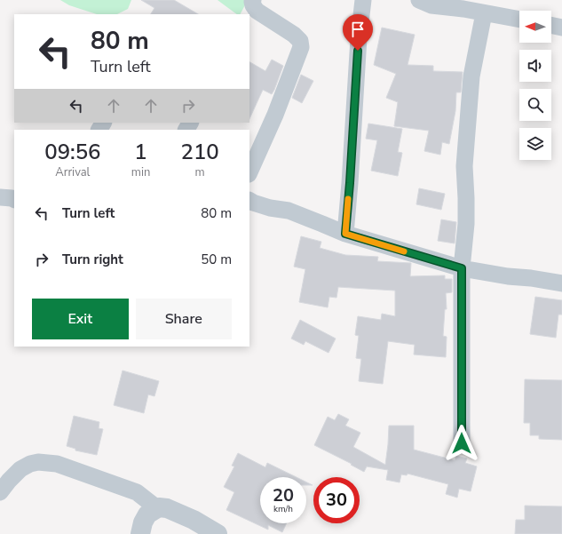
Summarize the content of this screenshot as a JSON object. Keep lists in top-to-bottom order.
{
  "north": "left",
  "page": {
    "turn": ["80 m", "Turn left"],
    "eta": [
      "09:56",
      "Arrival",
      "1",
      "min",
      "210",
      "m"
    ],
    "list": [
      {
        "name": "Turn left",
        "value": "80 m"
      },
      {
        "name": "Turn right",
        "value": "50 m"
      }
    ],
    "buttons": ["Exit", "Share"],
    "speed": "20 km/h",
    "limit": "30"
  }
}
